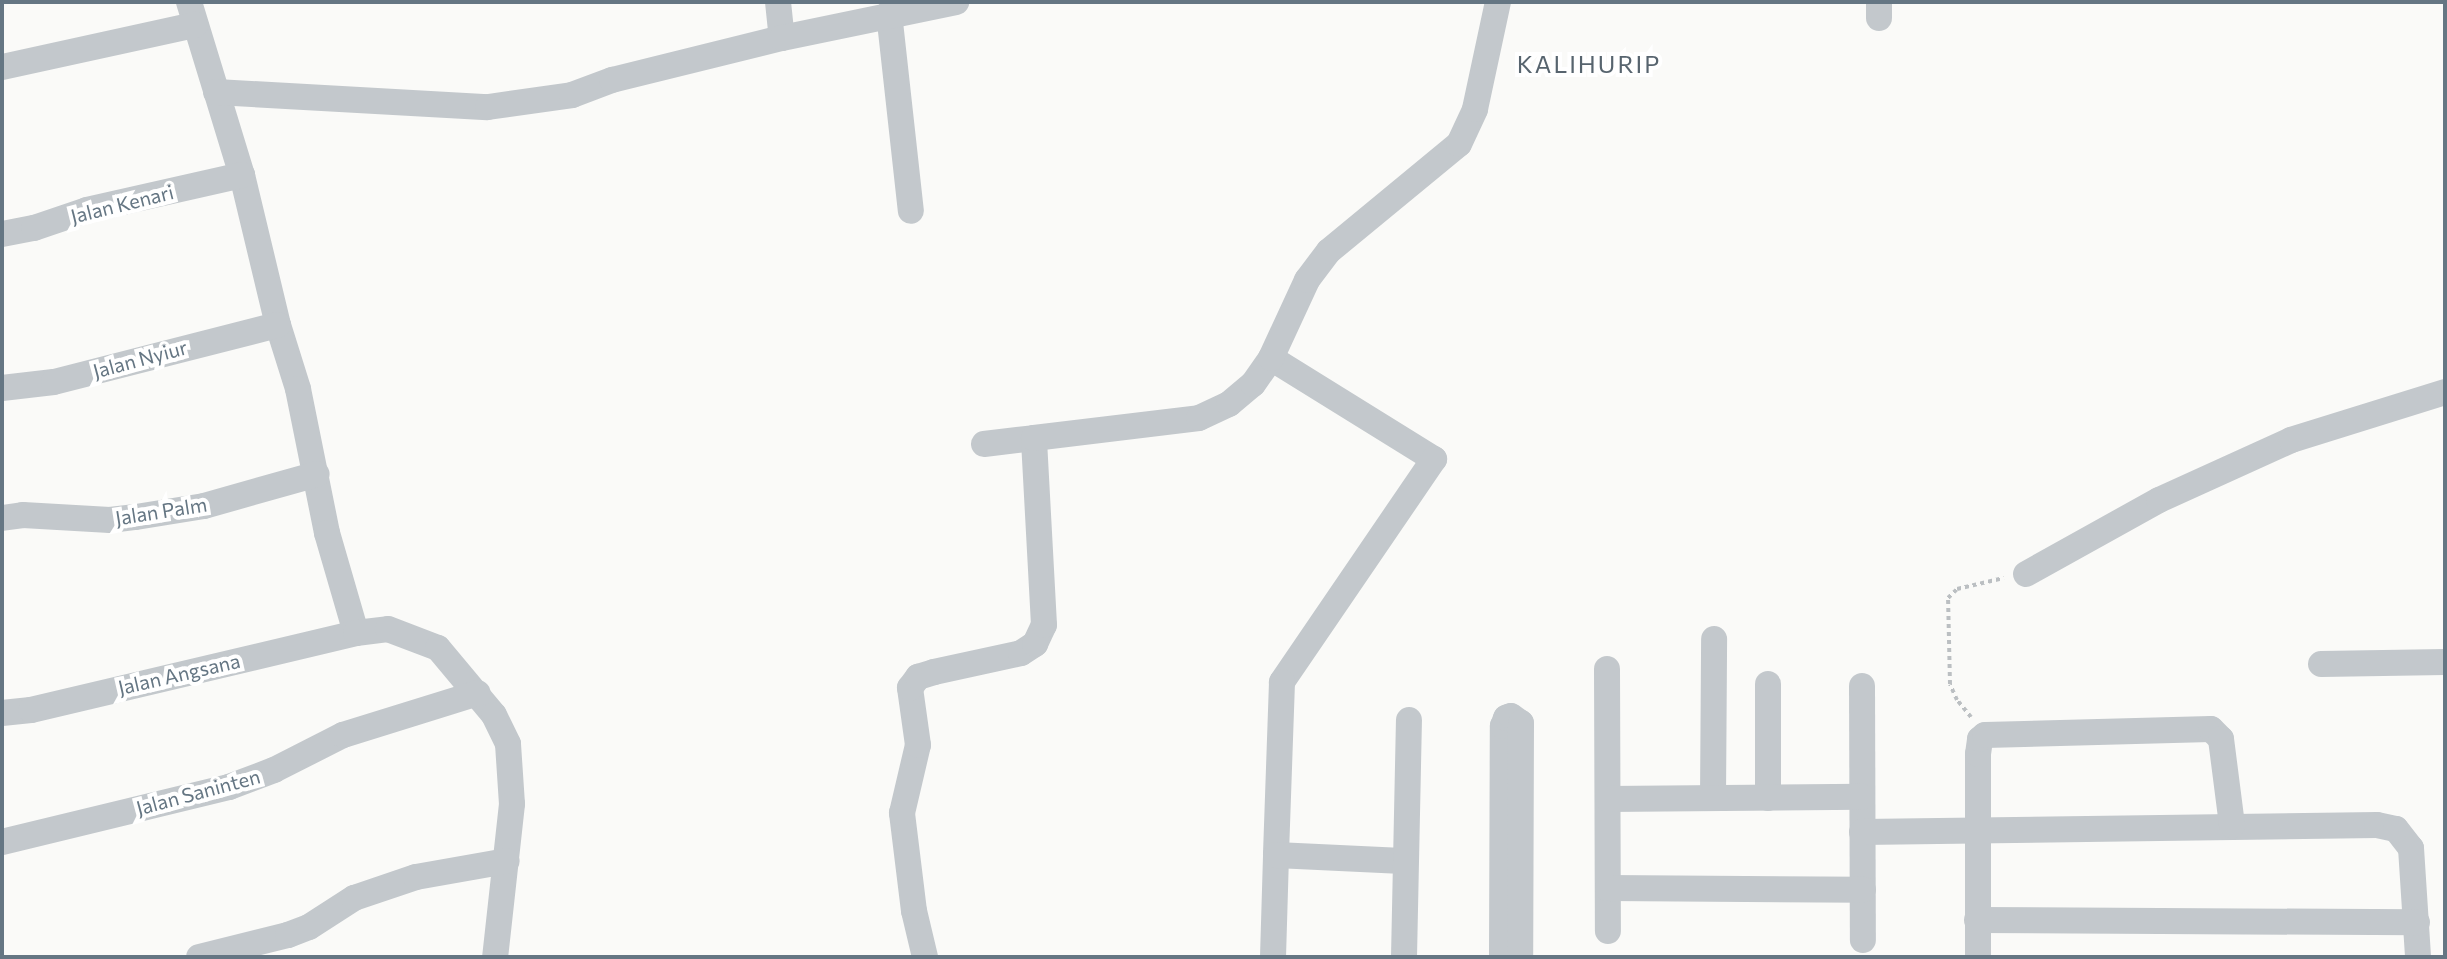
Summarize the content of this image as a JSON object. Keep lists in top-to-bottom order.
{
  "streets": {
    "street": [
      "Jalan Kenari",
      "Jalan Nyiur",
      "Jalan Palm",
      "Jalan Angsana",
      "Jalan Saninten"
    ]
  },
  "crossings": [
    ["Jalan Angsana", "Jalan Saninten"]
  ],
  "districts": ["KALIHURIP"]
}
